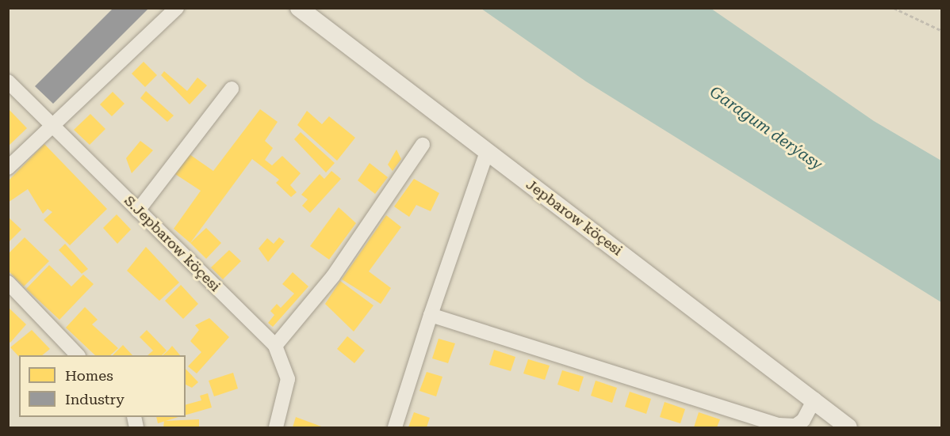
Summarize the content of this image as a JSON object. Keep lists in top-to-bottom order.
{
  "streets": {
    "street": ["Jepbarow köçesi", "S.Jepbarow köçesi"]
  },
  "water": ["Garagum derýasy"],
  "legend": ["Homes", "Industry"]
}
